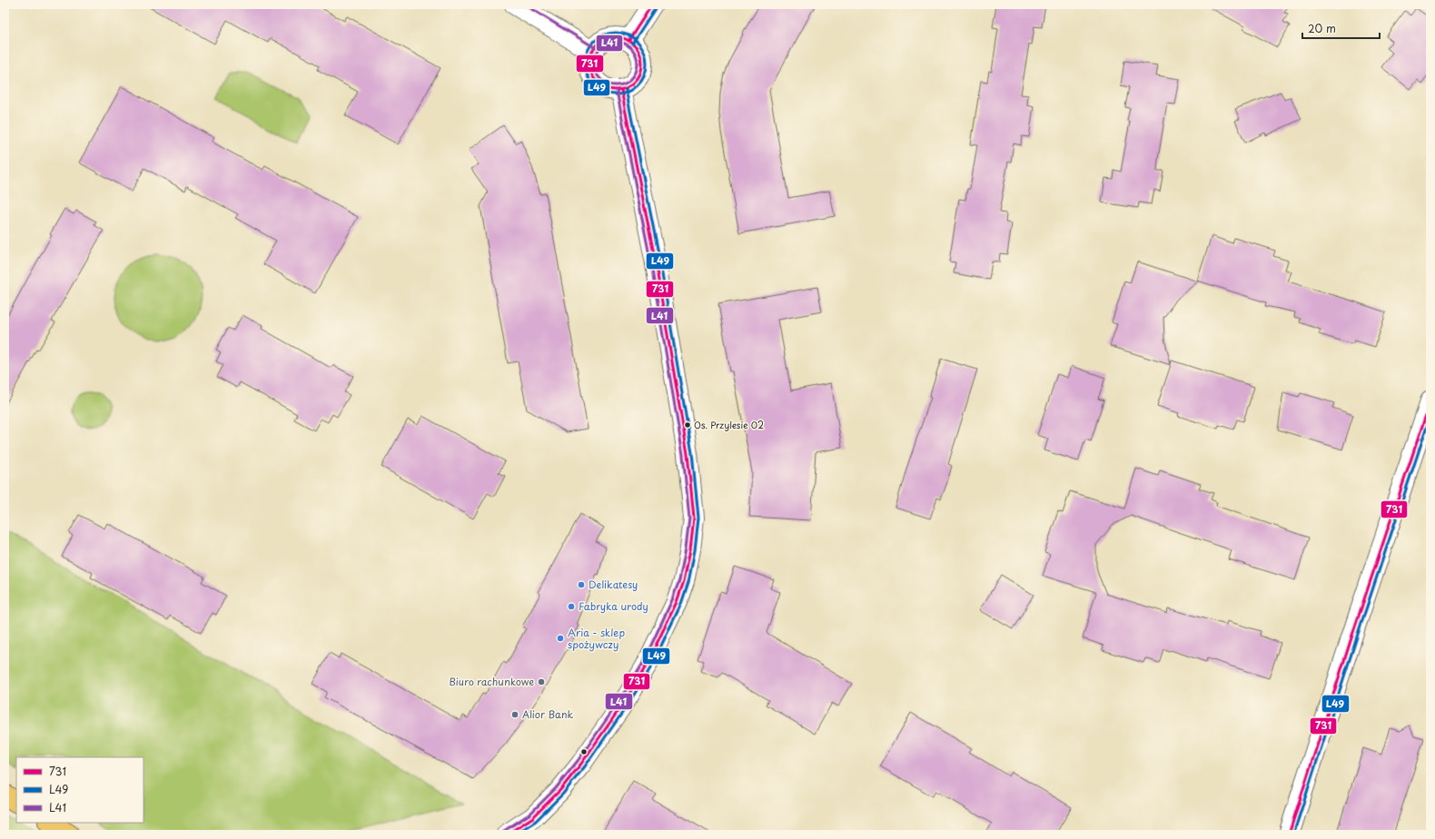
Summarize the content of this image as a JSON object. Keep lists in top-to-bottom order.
{
  "places": [
    "Os. Przylesie 02",
    "Delikatesy",
    "Fabryka urody",
    "Aria - sklep spożywczy",
    "Biuro rachunkowe",
    "Alior Bank"
  ],
  "lines": ["transit line 731", "transit line L41", "transit line L49"],
  "legend": ["731", "L49", "L41"],
  "scale_bar": "20 m"
}
